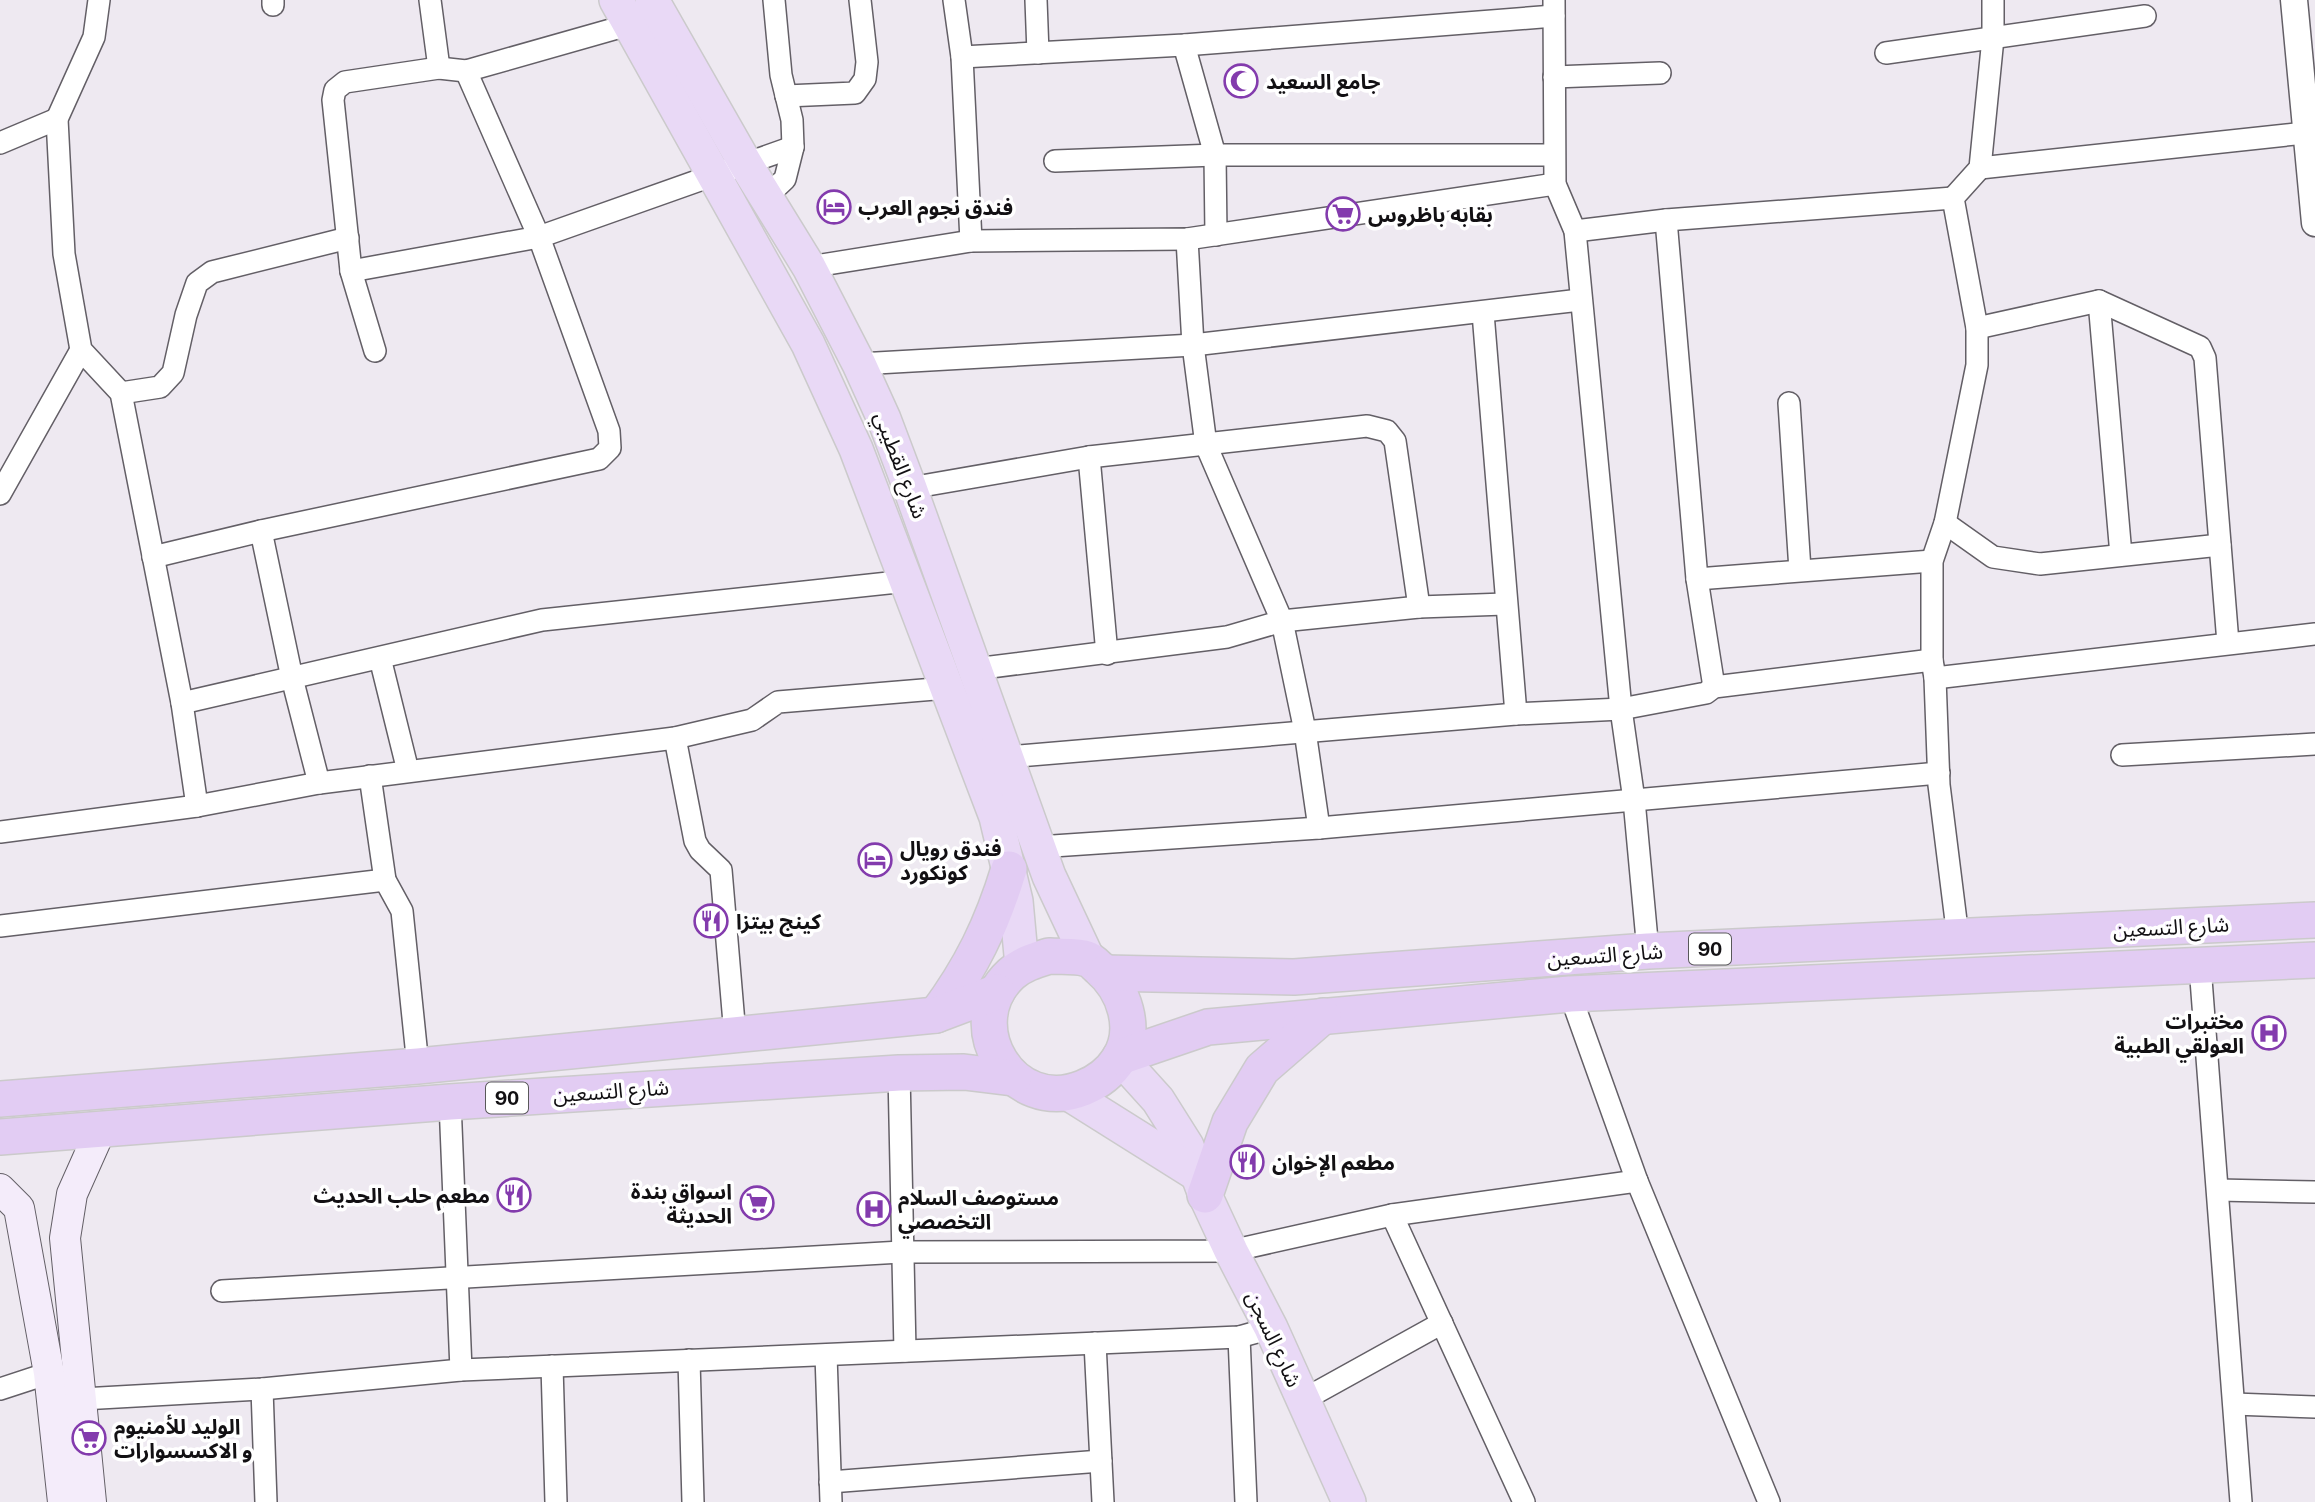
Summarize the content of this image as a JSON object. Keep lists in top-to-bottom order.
{
  "streets": {
    "highway": ["شارع التسعين", "90"],
    "main road": ["شارع القطيبي", "شارع السجن"]
  },
  "crossings": [
    ["شارع القطيبي", "شارع التسعين"],
    ["شارع القطيبي", "شارع السجن"],
    ["شارع التسعين", "شارع السجن"]
  ],
  "places": {
    "mosque": ["جامع السعيد"],
    "hotel": ["فندق نجوم العرب", "فندق رويال كونكورد"],
    "supermarket": ["بقابه باظروس", "اسواق بندة الحديثة", "الوليد للأمنيوم و الاكسسوارات"],
    "restaurant": ["كينج بيتزا", "مطعم الإخوان", "مطعم حلب الحديث"],
    "hospital": ["مختبرات العولقي الطبية", "مستوصف السلام التخصصي"]
  }
}
